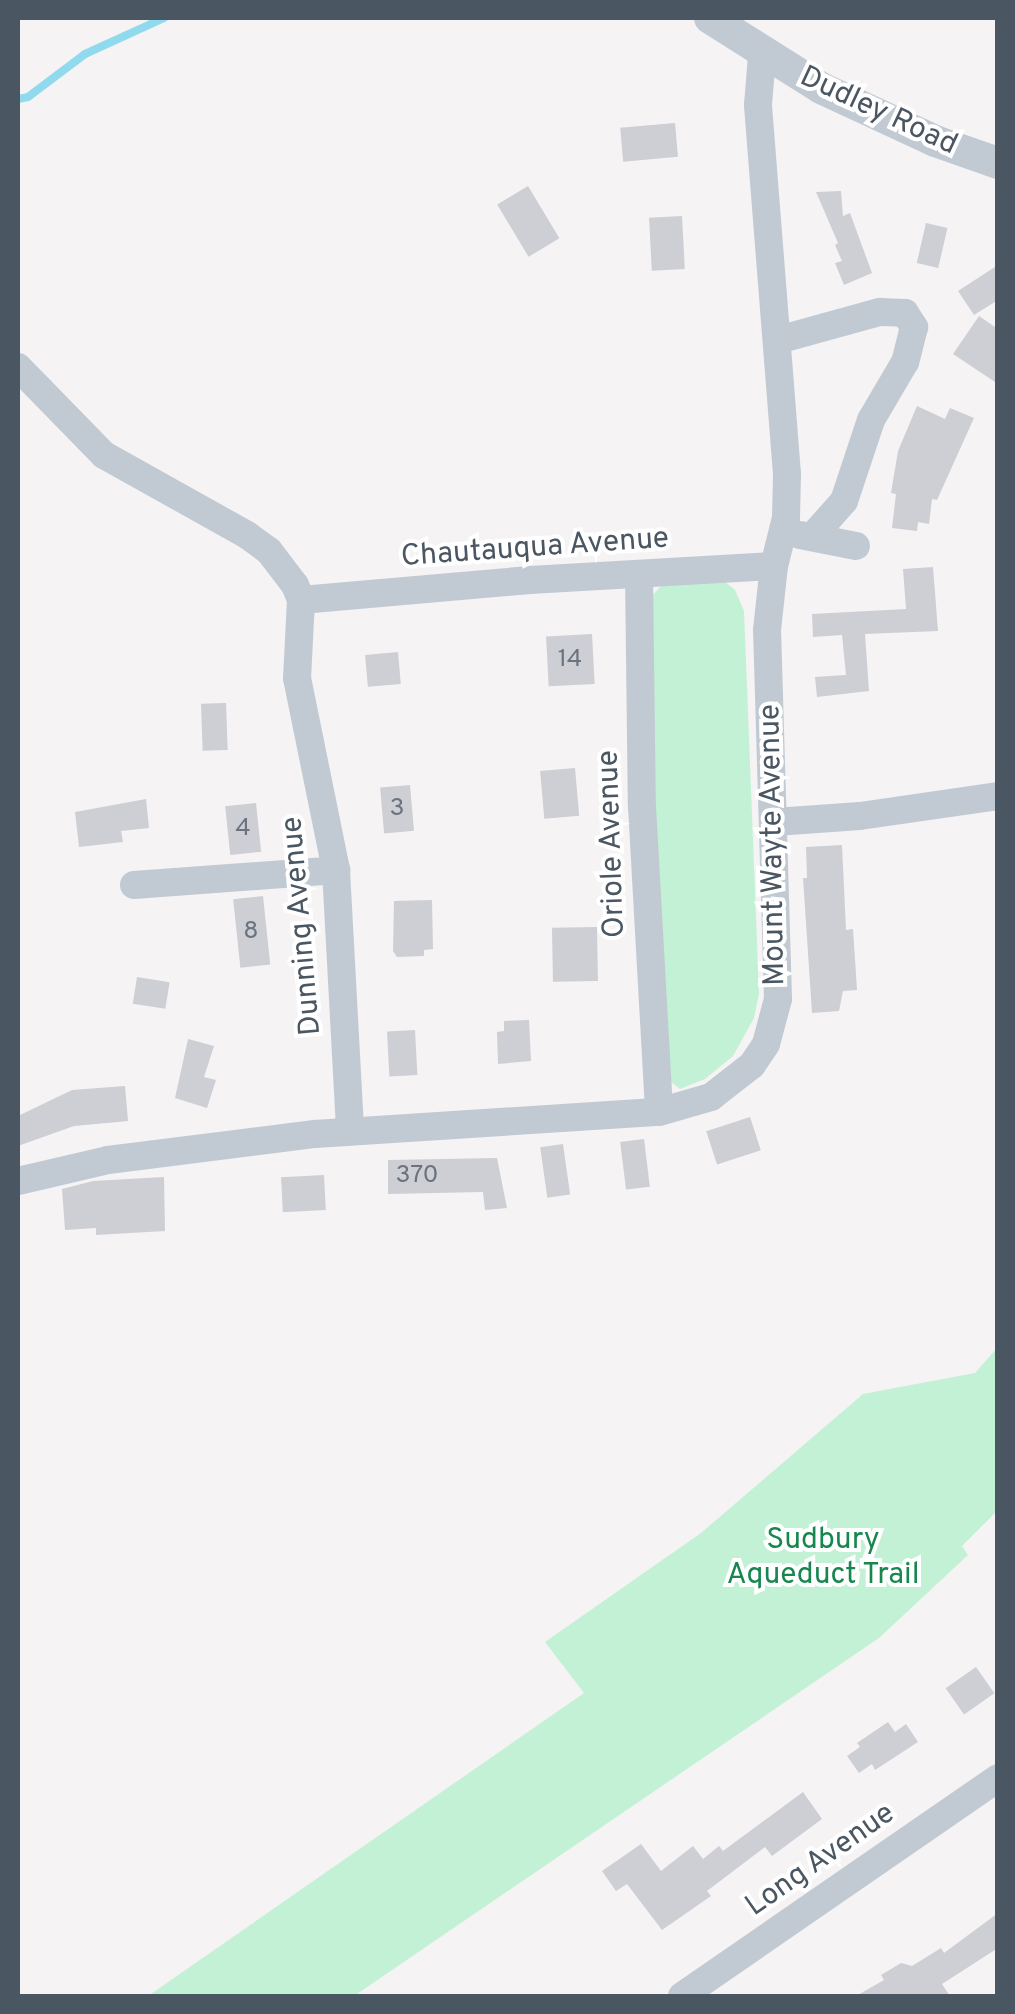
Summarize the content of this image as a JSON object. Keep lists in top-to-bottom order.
{
  "streets": {
    "street": [
      "Dudley Road",
      "Chautauqua Avenue",
      "Oriole Avenue",
      "Mount Wayte Avenue",
      "Dunning Avenue",
      "Long Avenue"
    ]
  },
  "crossings": [
    ["Dudley Road", "Mount Wayte Avenue"],
    ["Chautauqua Avenue", "Oriole Avenue"],
    ["Chautauqua Avenue", "Mount Wayte Avenue"],
    ["Chautauqua Avenue", "Dunning Avenue"],
    ["Oriole Avenue", "Mount Wayte Avenue"],
    ["Mount Wayte Avenue", "Dunning Avenue"]
  ],
  "parks": ["Sudbury Aqueduct Trail"],
  "house_numbers": [
    "14",
    "3",
    "4",
    "8",
    "370"
  ]
}
